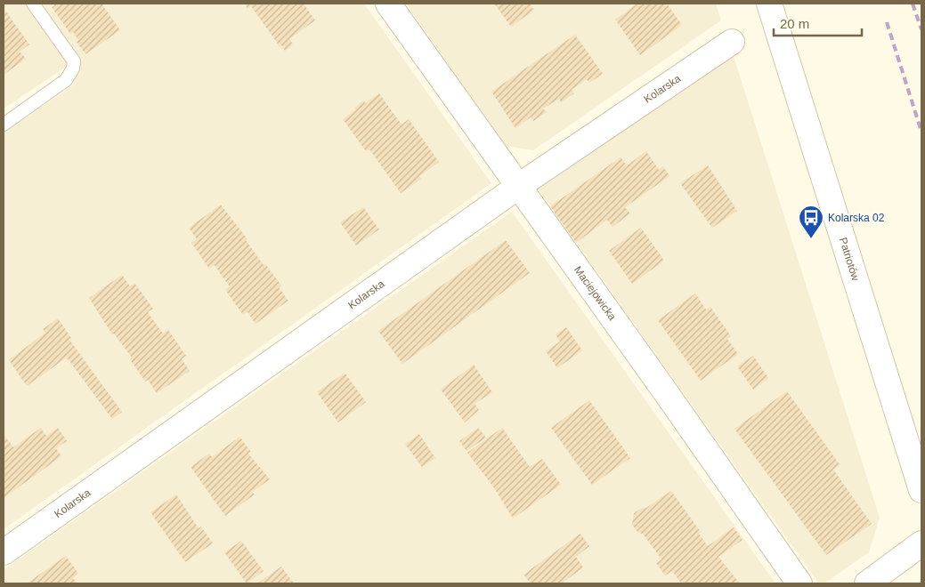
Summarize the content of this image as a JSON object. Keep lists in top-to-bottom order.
{
  "streets": {
    "street": ["Kolarska", "Patriotów", "Maciejowicka"]
  },
  "crossings": [
    ["Kolarska", "Maciejowicka"]
  ],
  "places": {
    "bus stop": ["Kolarska 02"]
  },
  "scale_bar": "20 m"
}
